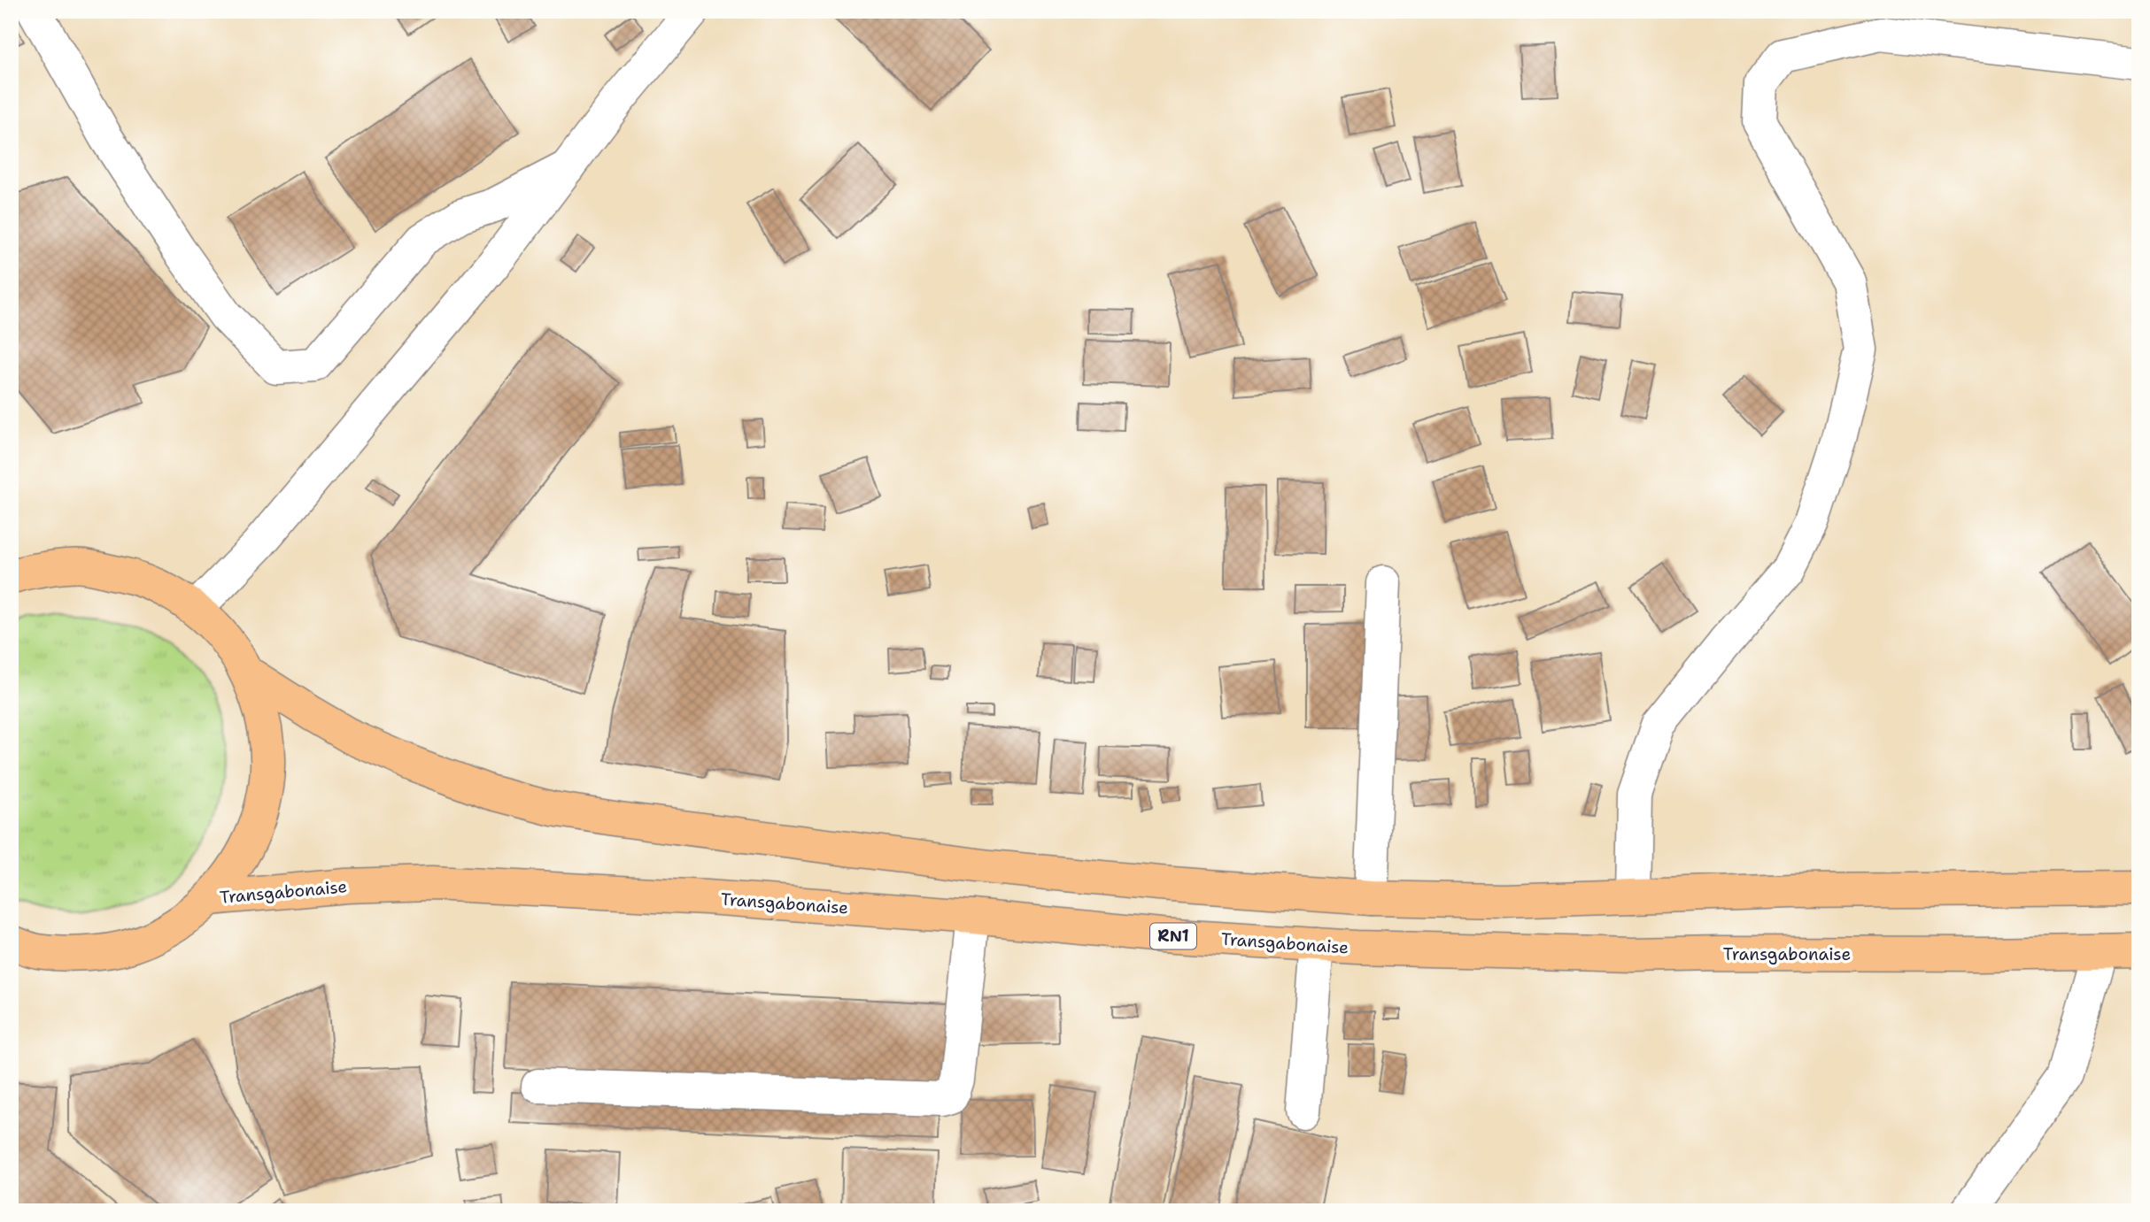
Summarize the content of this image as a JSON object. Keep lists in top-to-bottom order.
{
  "streets": {
    "highway": ["Transgabonaise", "RN1"]
  }
}
